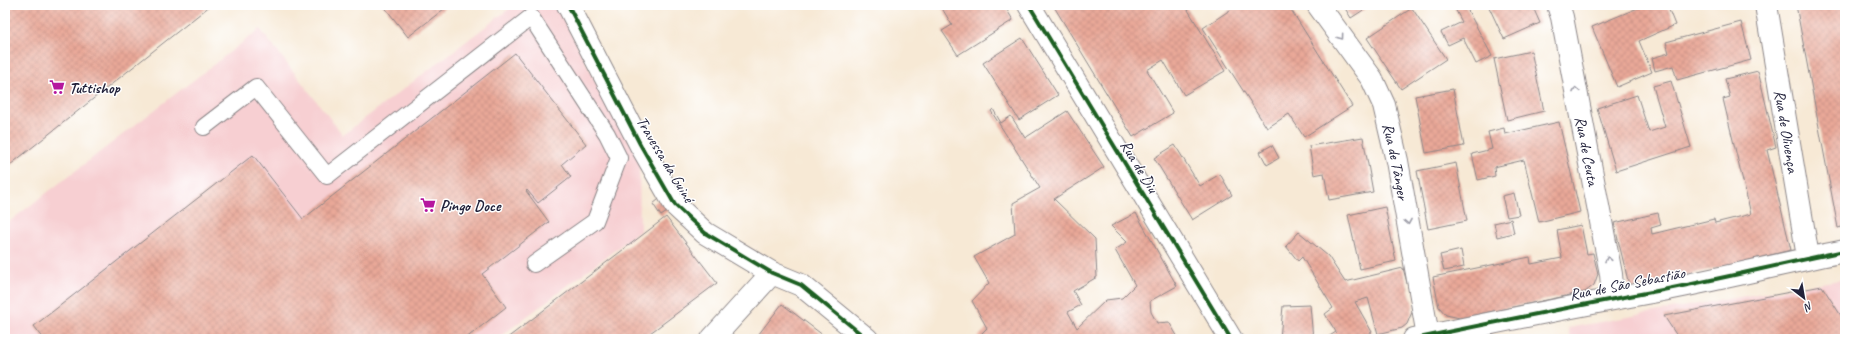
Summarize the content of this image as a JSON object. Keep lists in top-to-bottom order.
{
  "streets": {
    "street": [
      "Rua de Olivença",
      "Rua de Ceuta",
      "Travessa da Guiné",
      "Rua de Tânger",
      "Rua de Diu",
      "Rua de São Sebastião"
    ]
  },
  "crossings": [
    ["Rua de Olivença", "Rua de São Sebastião"],
    ["Rua de Ceuta", "Rua de São Sebastião"],
    ["Rua de Tânger", "Rua de São Sebastião"]
  ],
  "one_way": ["Rua de Ceuta", "Rua de Tânger"],
  "places": {
    "supermarket": ["Tuttishop", "Pingo Doce"]
  },
  "north": "bottom right"
}
